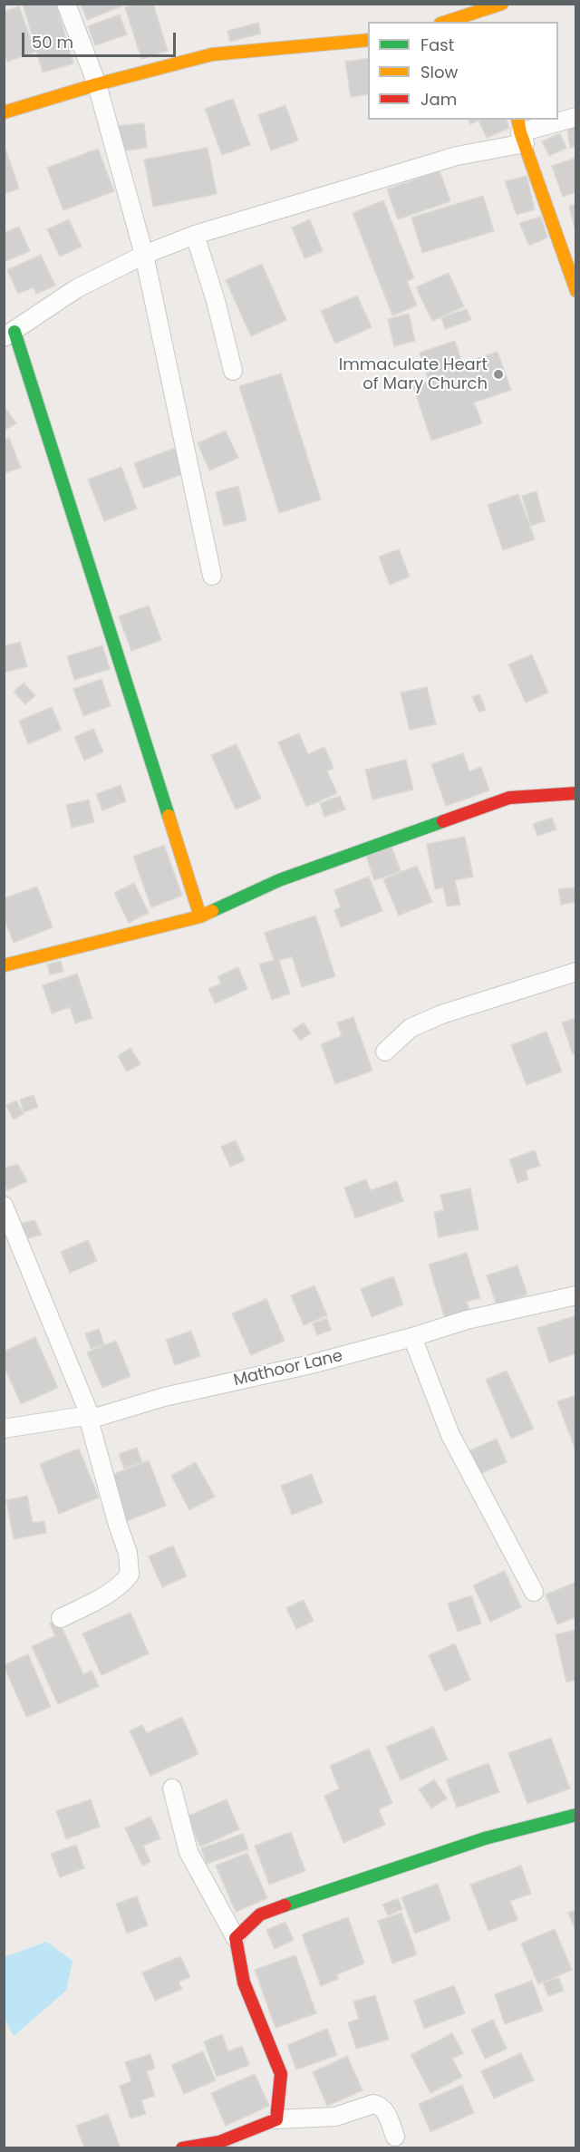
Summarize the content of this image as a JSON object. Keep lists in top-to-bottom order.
{
  "streets": {
    "street": ["Mathoor Lane"]
  },
  "places": ["Immaculate Heart of Mary Church"],
  "legend": ["Fast", "Slow", "Jam"],
  "scale_bar": "50 m"
}
